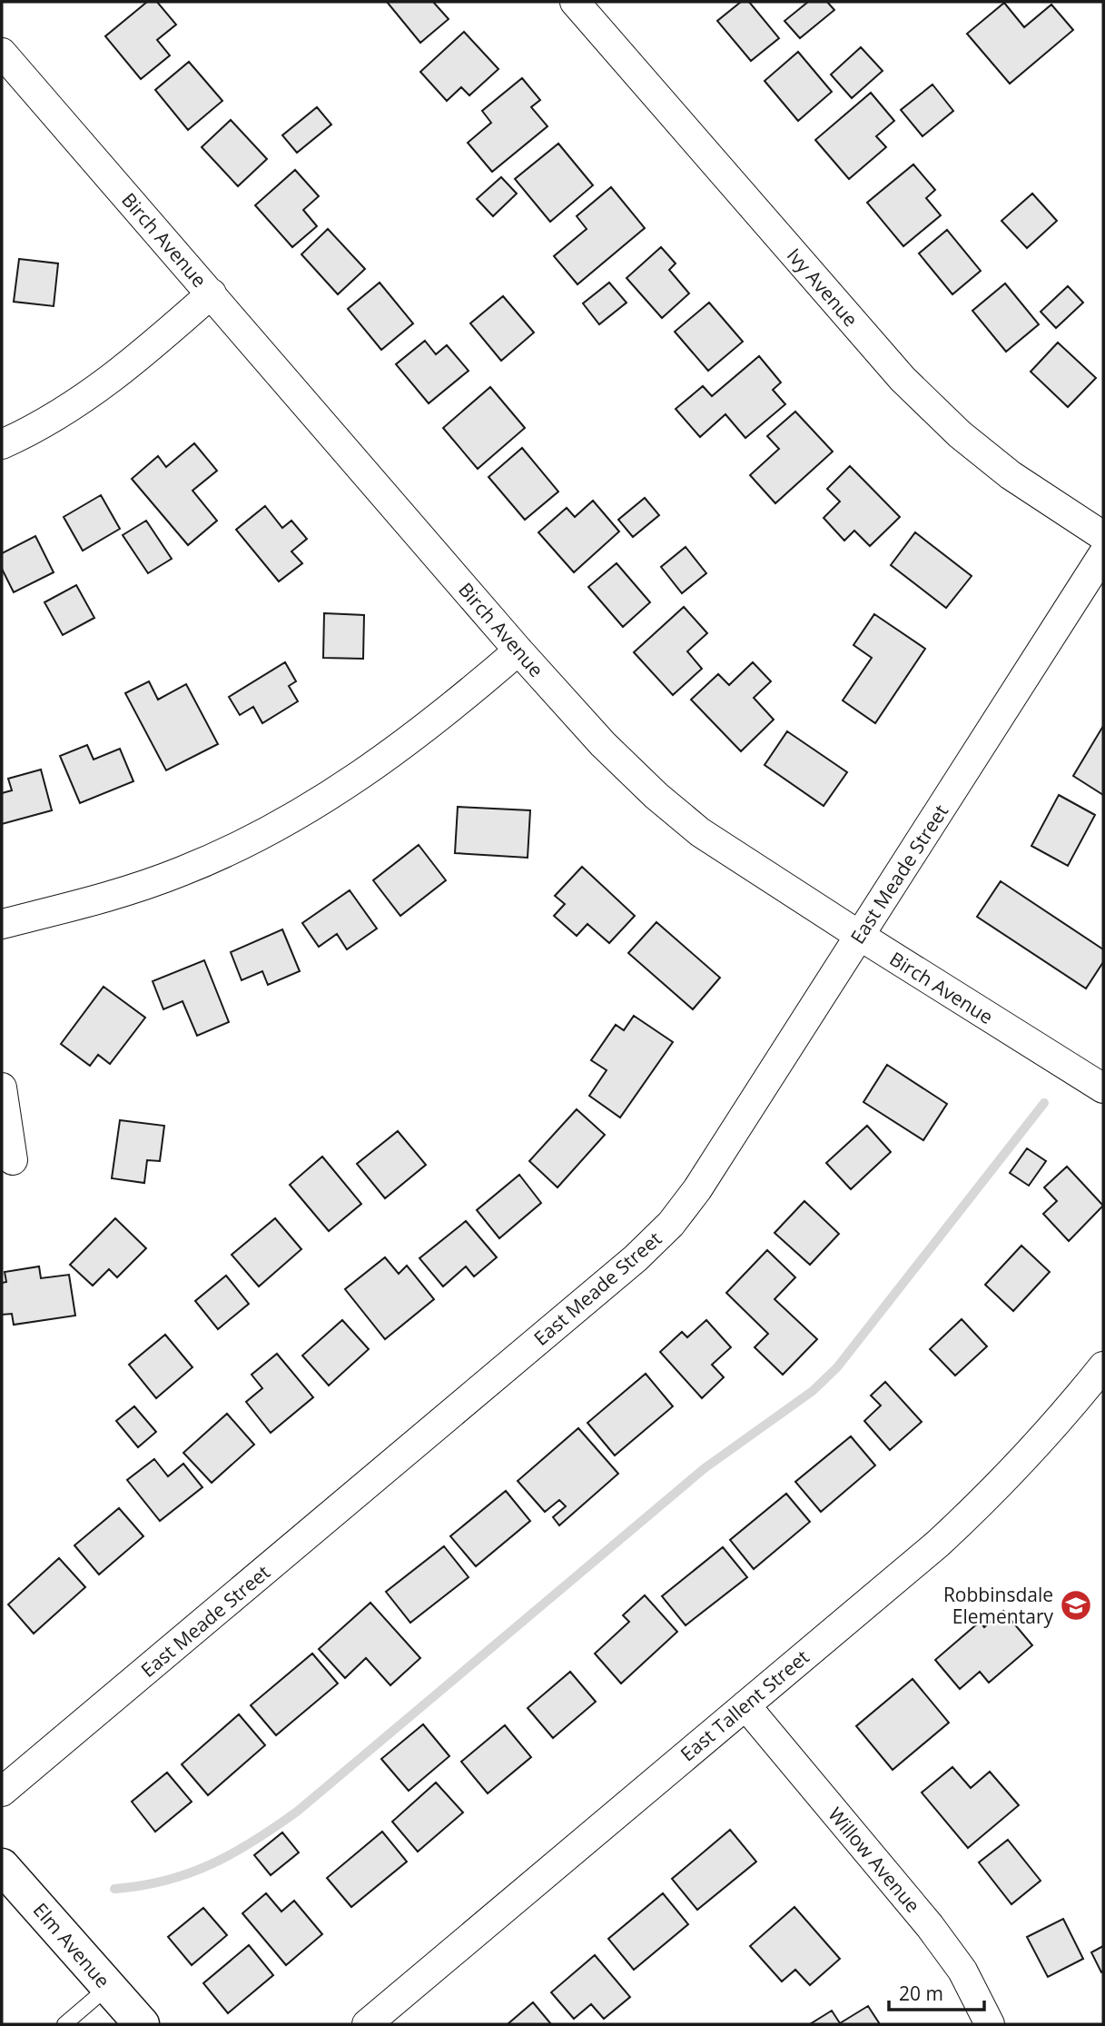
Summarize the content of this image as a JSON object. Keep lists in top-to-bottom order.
{
  "streets": {
    "street": [
      "Birch Avenue",
      "Ivy Avenue",
      "East Meade Street",
      "East Tallent Street",
      "Willow Avenue",
      "Elm Avenue"
    ]
  },
  "crossings": [
    ["Birch Avenue", "East Meade Street"],
    ["East Tallent Street", "Willow Avenue"]
  ],
  "places": {
    "school or university": ["Robbinsdale Elementary"]
  },
  "scale_bar": "20 m"
}
